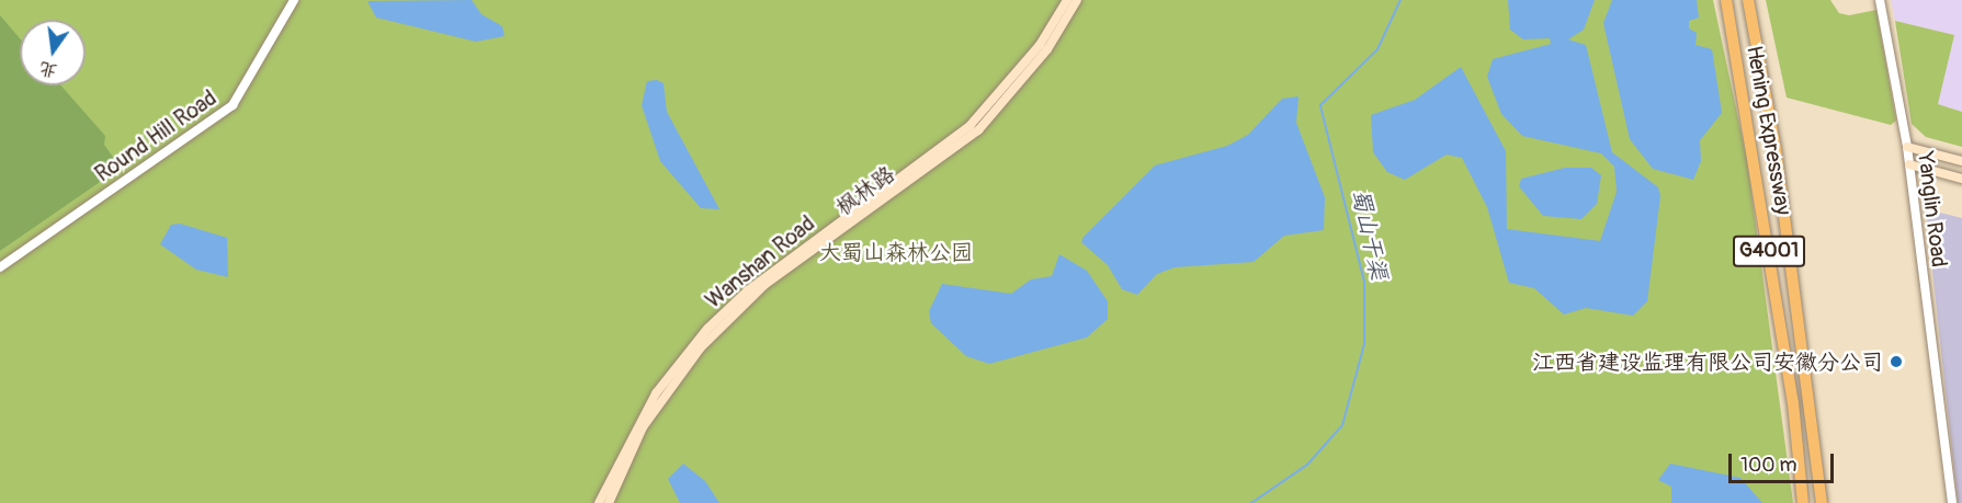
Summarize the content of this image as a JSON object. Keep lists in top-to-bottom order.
{
  "streets": {
    "highway": ["Hening Expressway", "G4001"],
    "main road": ["枫林路", "Wanshan Road"],
    "street": ["Round Hill Road", "Yanglin Road"]
  },
  "water": ["蜀山干渠"],
  "parks": ["大蜀山森林公园"],
  "places": ["江西省建设监理有限公司安徽分公司"],
  "scale_bar": "100 m",
  "north": "bottom"
}
